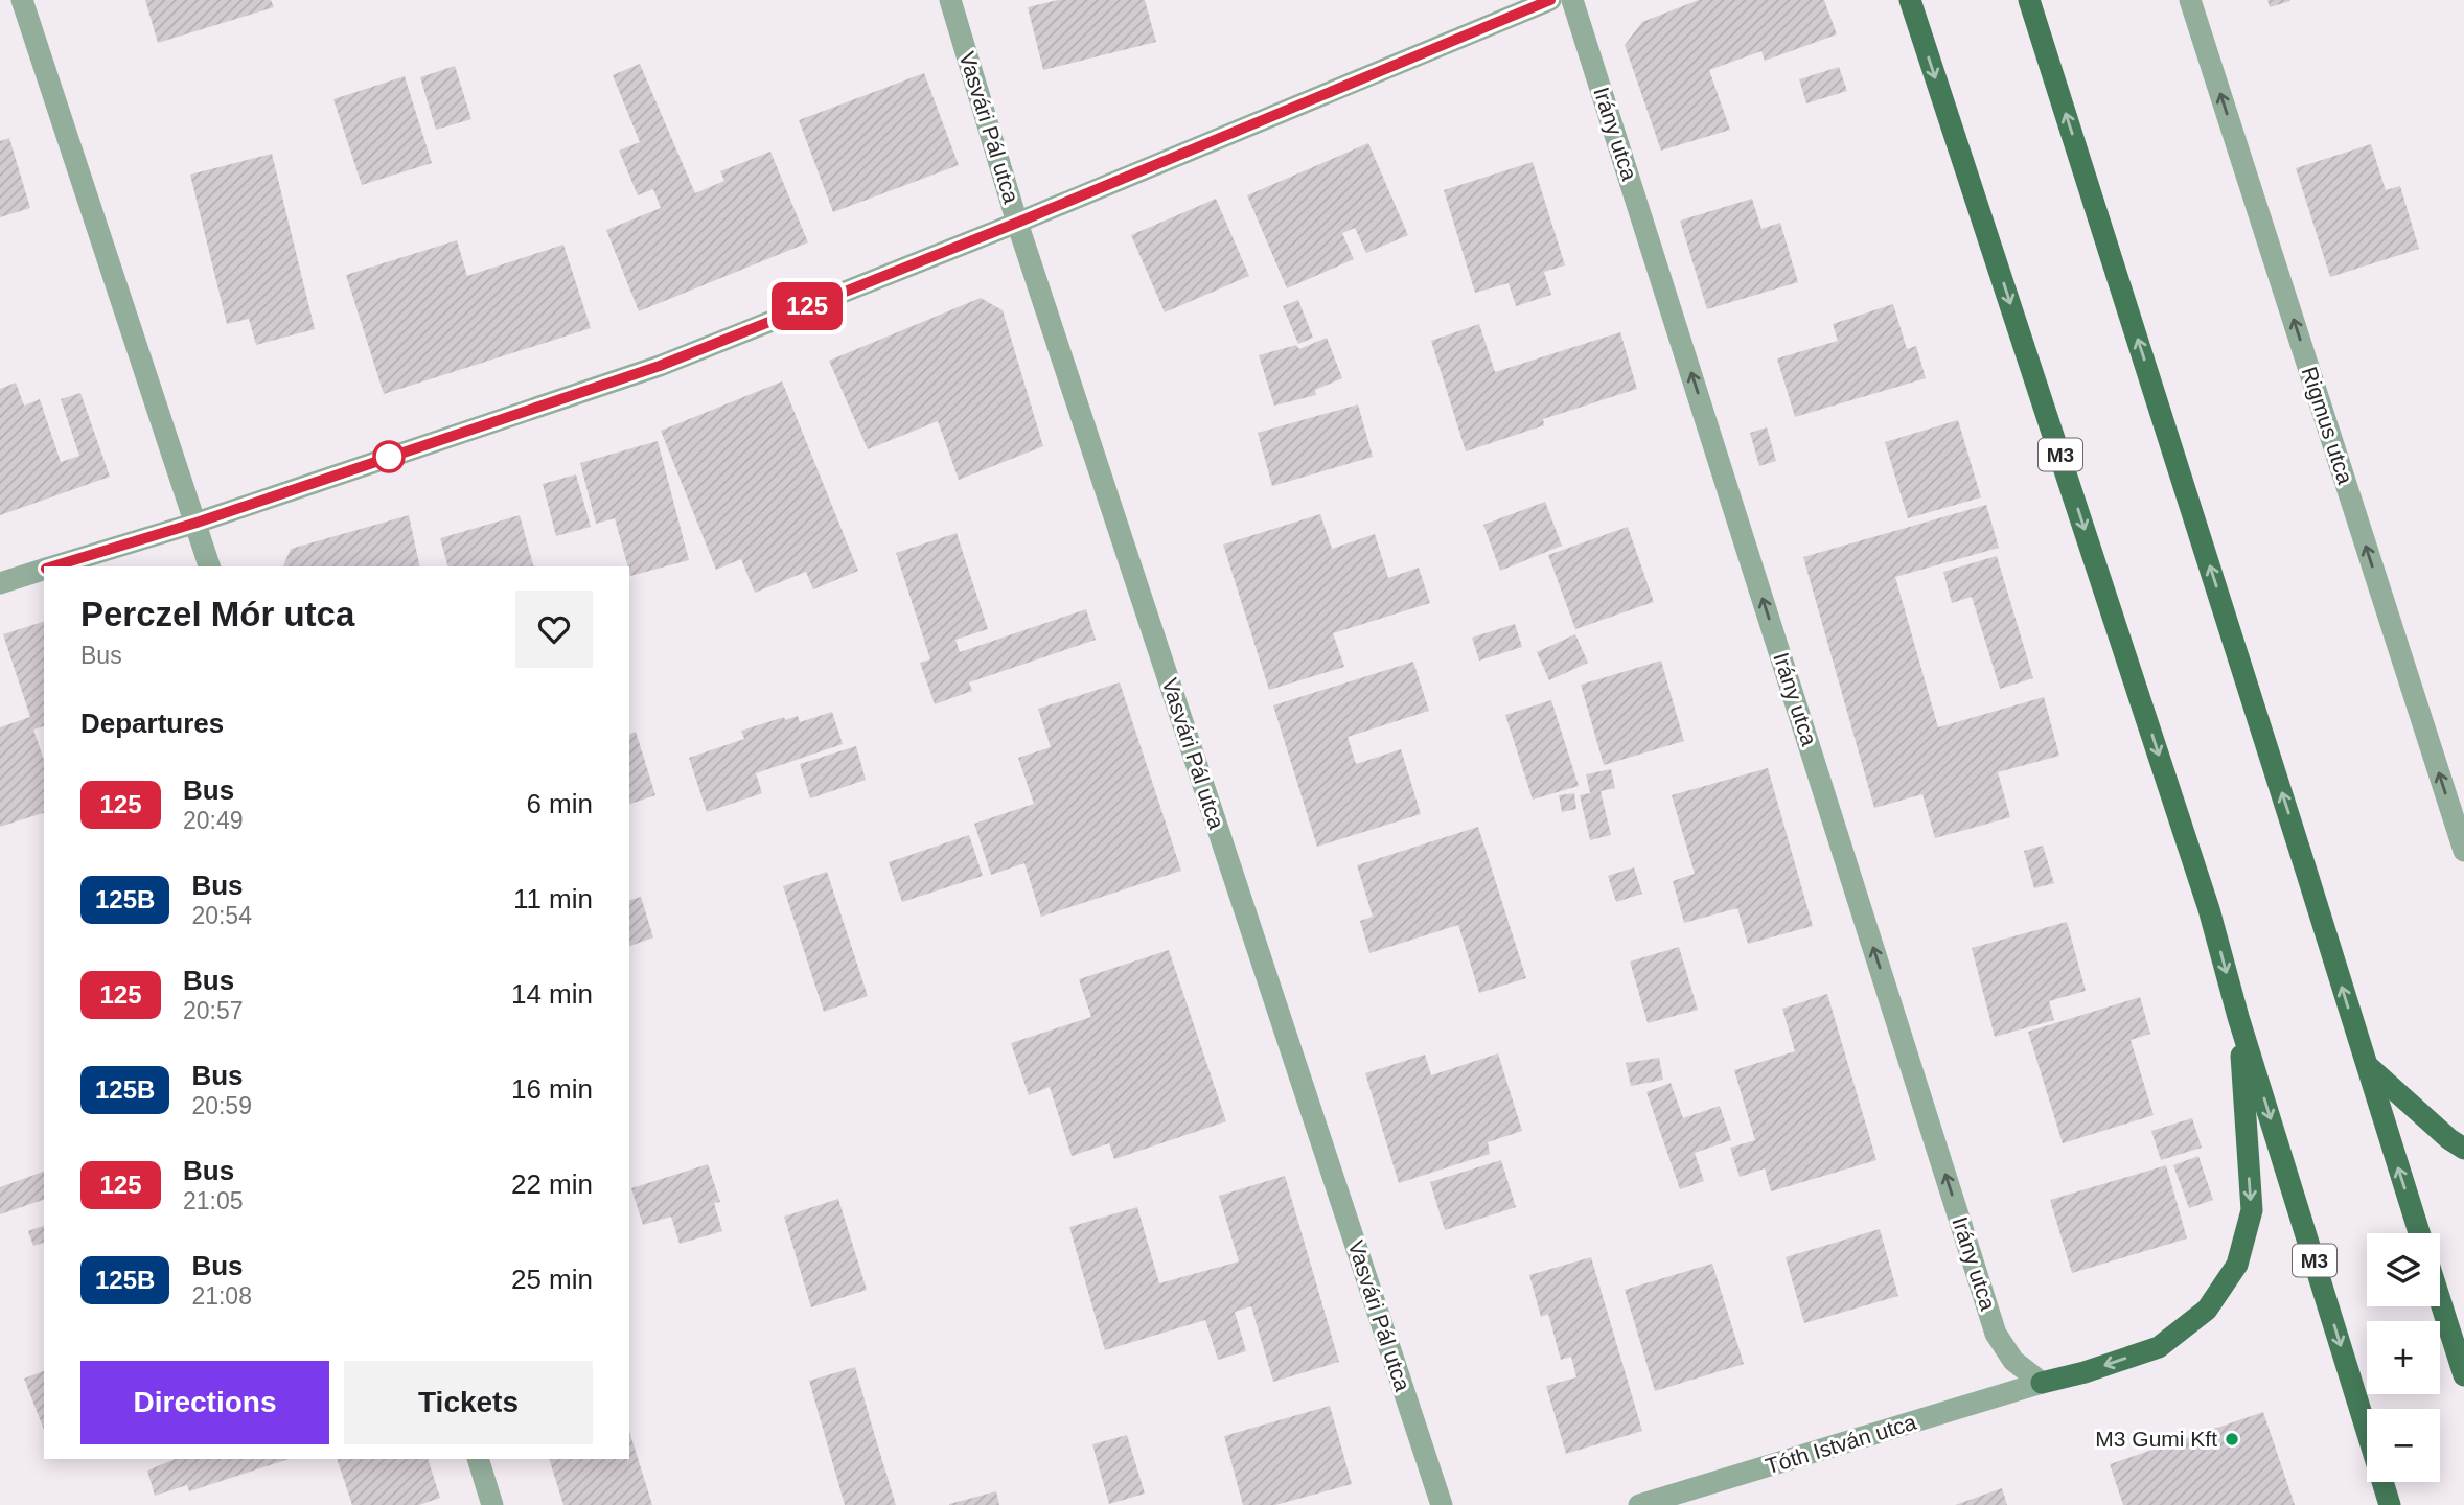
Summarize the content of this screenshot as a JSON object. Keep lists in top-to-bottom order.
{
  "streets": {
    "main road": ["M3"],
    "street": [
      "Vasvári Pál utca",
      "Irány utca",
      "Rigmus utca",
      "Tóth István utca"
    ]
  },
  "crossings": [
    ["Irány utca", "Tóth István utca"]
  ],
  "one_way": ["Irány utca", "Rigmus utca"],
  "places": ["M3 Gumi Kft"],
  "lines": ["bus line 125"],
  "page": {
    "on_map": "125",
    "heading": [
      ["Perczel Mór utca", "Bus"],
      "Departures"
    ],
    "list": [
      {
        "mark": "125",
        "name": "Bus",
        "note": "20:49",
        "value": "6 min"
      },
      {
        "mark": "125B",
        "name": "Bus",
        "note": "20:54",
        "value": "11 min"
      },
      {
        "mark": "125",
        "name": "Bus",
        "note": "20:57",
        "value": "14 min"
      },
      {
        "mark": "125B",
        "name": "Bus",
        "note": "20:59",
        "value": "16 min"
      },
      {
        "mark": "125",
        "name": "Bus",
        "note": "21:05",
        "value": "22 min"
      },
      {
        "mark": "125B",
        "name": "Bus",
        "note": "21:08",
        "value": "25 min"
      }
    ],
    "map_buttons": ["+", "−"],
    "buttons": ["Directions", "Tickets"]
  }
}
